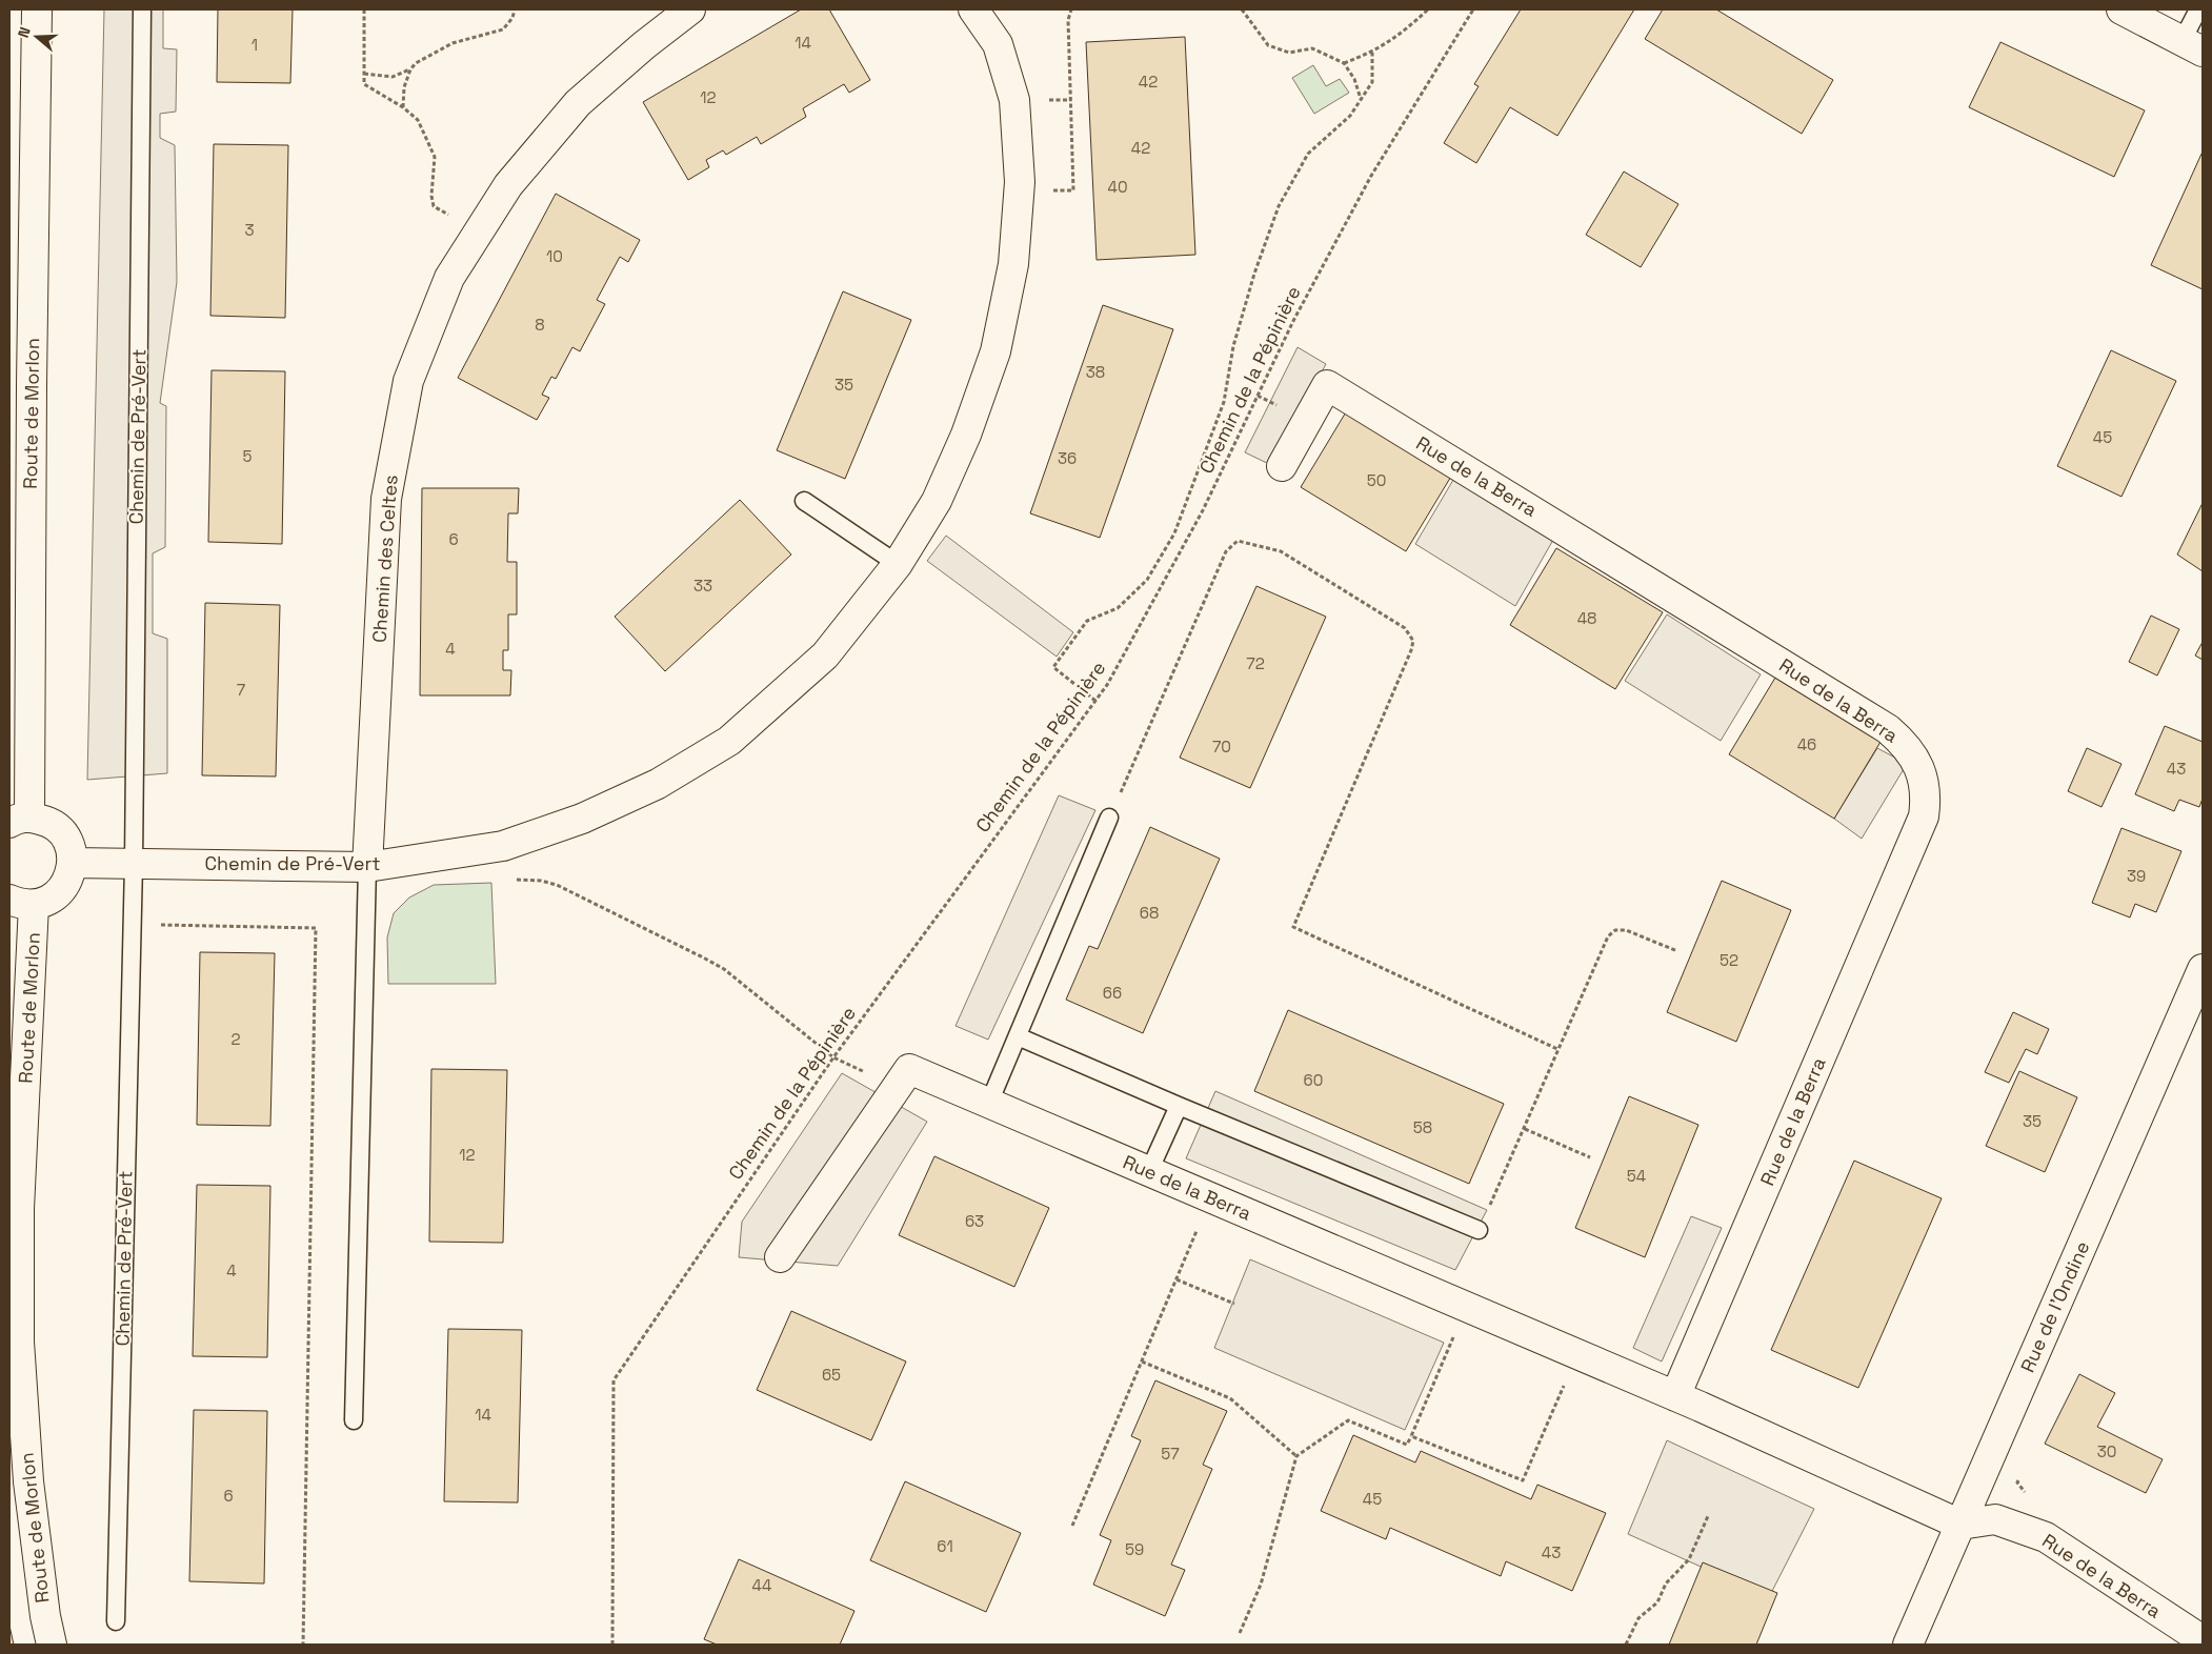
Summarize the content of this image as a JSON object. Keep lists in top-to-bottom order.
{
  "streets": {
    "street": [
      "Route de Morlon",
      "Chemin de Pré-Vert",
      "Rue de la Berra",
      "Chemin des Celtes",
      "Rue de l'Ondine"
    ],
    "path": ["Chemin de la Pépinière"]
  },
  "crossings": [
    ["Chemin de Pré-Vert", "Chemin des Celtes"],
    ["Rue de la Berra", "Rue de l'Ondine"]
  ],
  "house_numbers": [
    "14",
    "1",
    "42",
    "12",
    "42",
    "40",
    "3",
    "10",
    "8",
    "38",
    "35",
    "45",
    "5",
    "36",
    "50",
    "6",
    "33",
    "48",
    "4",
    "72",
    "7",
    "46",
    "70",
    "43",
    "39",
    "68",
    "52",
    "66",
    "2",
    "60",
    "35",
    "58",
    "12",
    "54",
    "63",
    "4",
    "65",
    "14",
    "30",
    "57",
    "6",
    "45",
    "61",
    "59",
    "43",
    "44"
  ],
  "north": "left"
}
